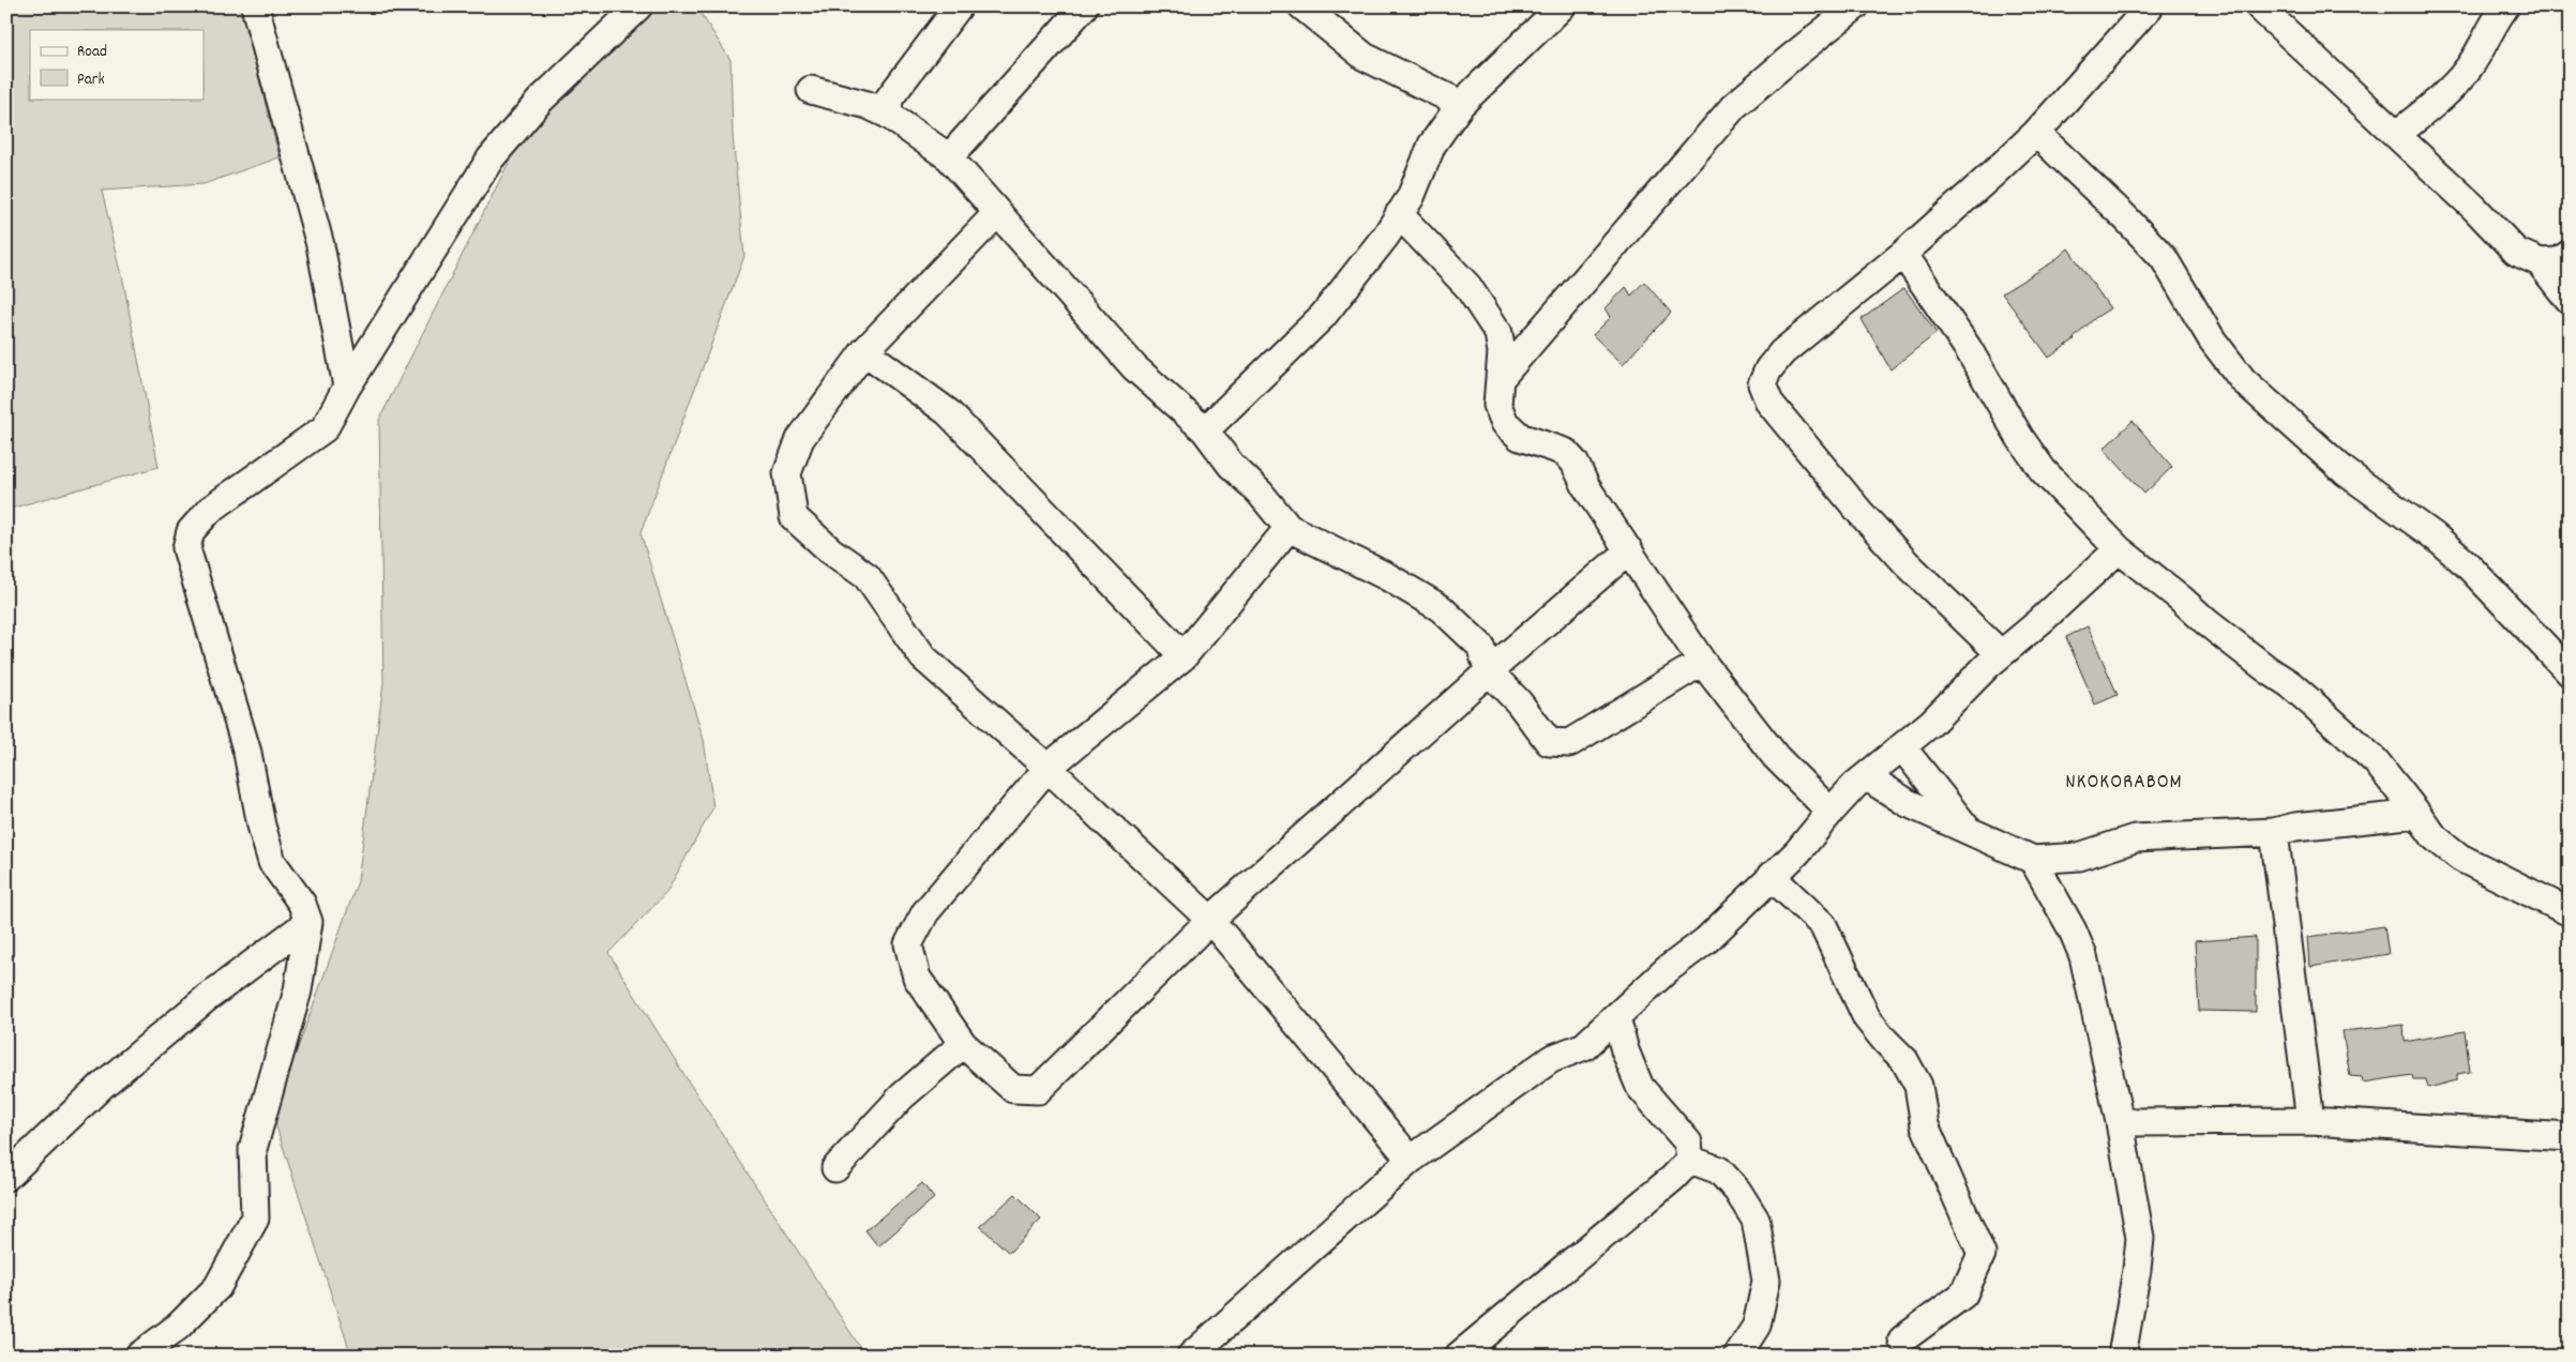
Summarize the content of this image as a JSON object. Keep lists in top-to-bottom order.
{
  "districts": ["NKOKORABOM"],
  "legend": ["Road", "Park"]
}
